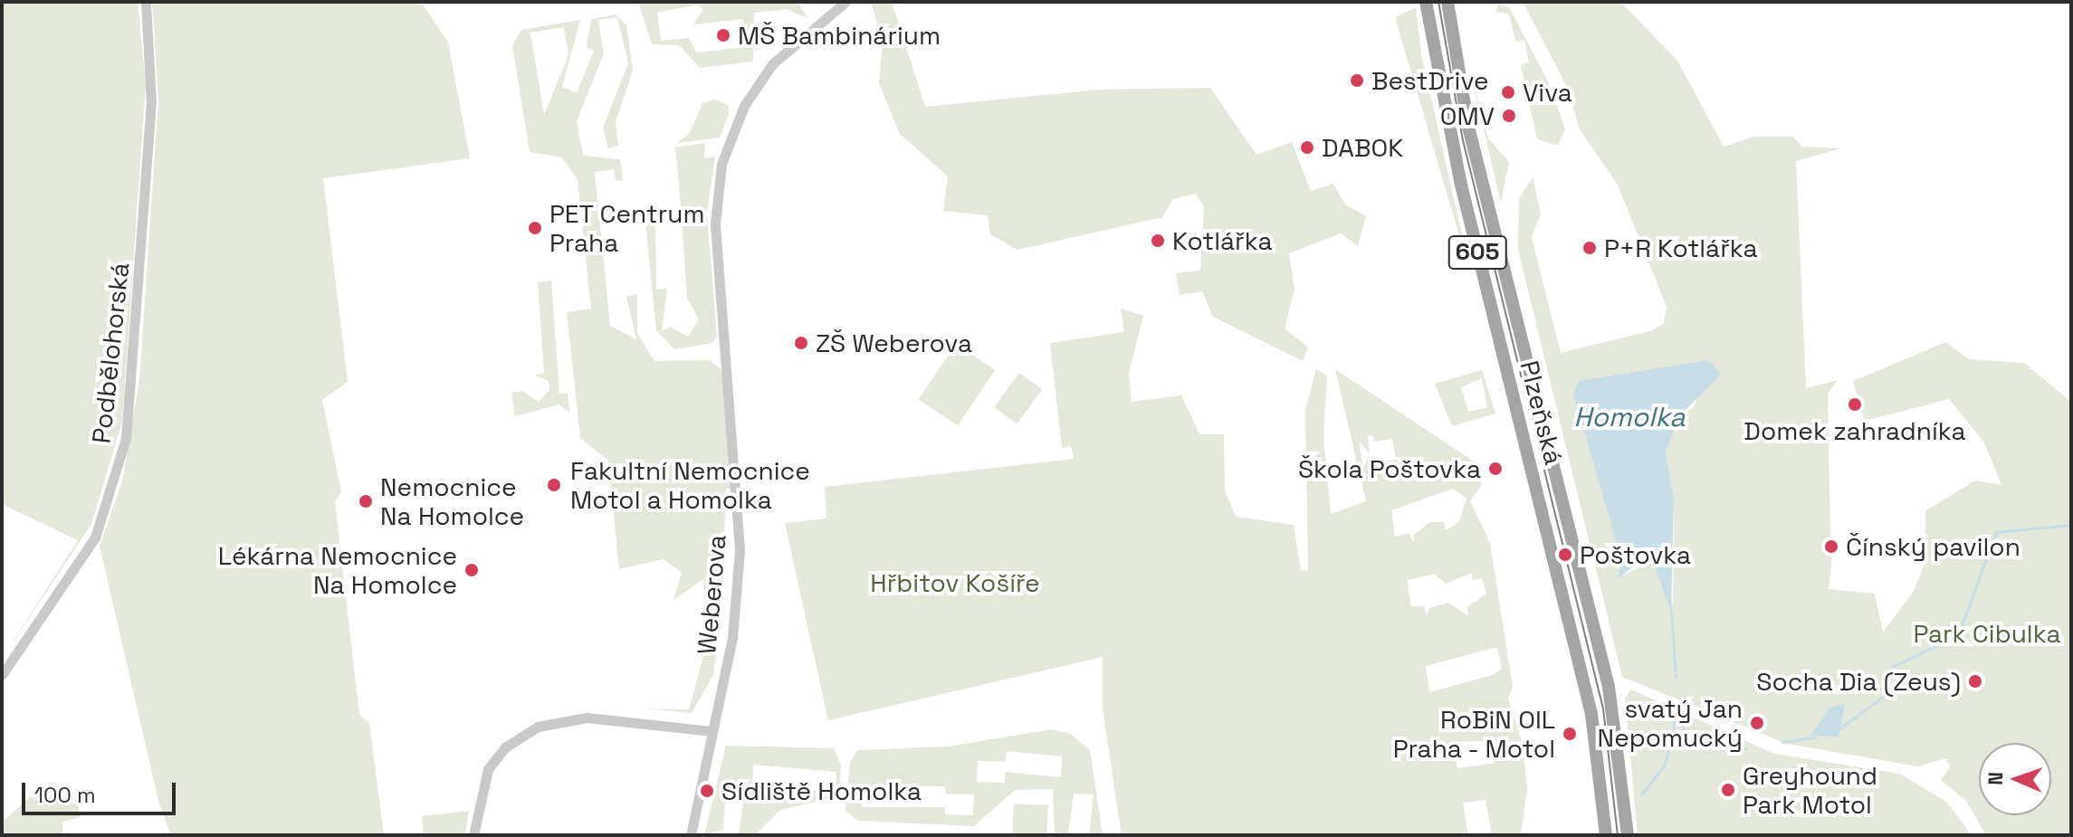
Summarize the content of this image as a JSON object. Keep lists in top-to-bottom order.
{
  "streets": {
    "main road": ["605", "Plzeňská"],
    "street": ["Podbělohorská", "Weberova"]
  },
  "water": ["Homolka"],
  "parks": ["Hřbitov Košíře", "Park Cibulka"],
  "places": [
    "MŠ Bambinárium",
    "BestDrive",
    "Viva",
    "OMV",
    "DABOK",
    "PET Centrum Praha",
    "Kotlářka",
    "P+R Kotlářka",
    "ZŠ Weberova",
    "Domek zahradníka",
    "Škola Poštovka",
    "Fakultní Nemocnice Motol a Homolka",
    "Nemocnice Na Homolce",
    "Čínský pavilon",
    "Poštovka",
    "Lékárna Nemocnice Na Homolce",
    "Socha Dia (Zeus)",
    "svatý Jan Nepomucký",
    "RoBiN OIL Praha - Motol",
    "Greyhound Park Motol",
    "Sídliště Homolka"
  ],
  "scale_bar": "100 m",
  "north": "left"
}
